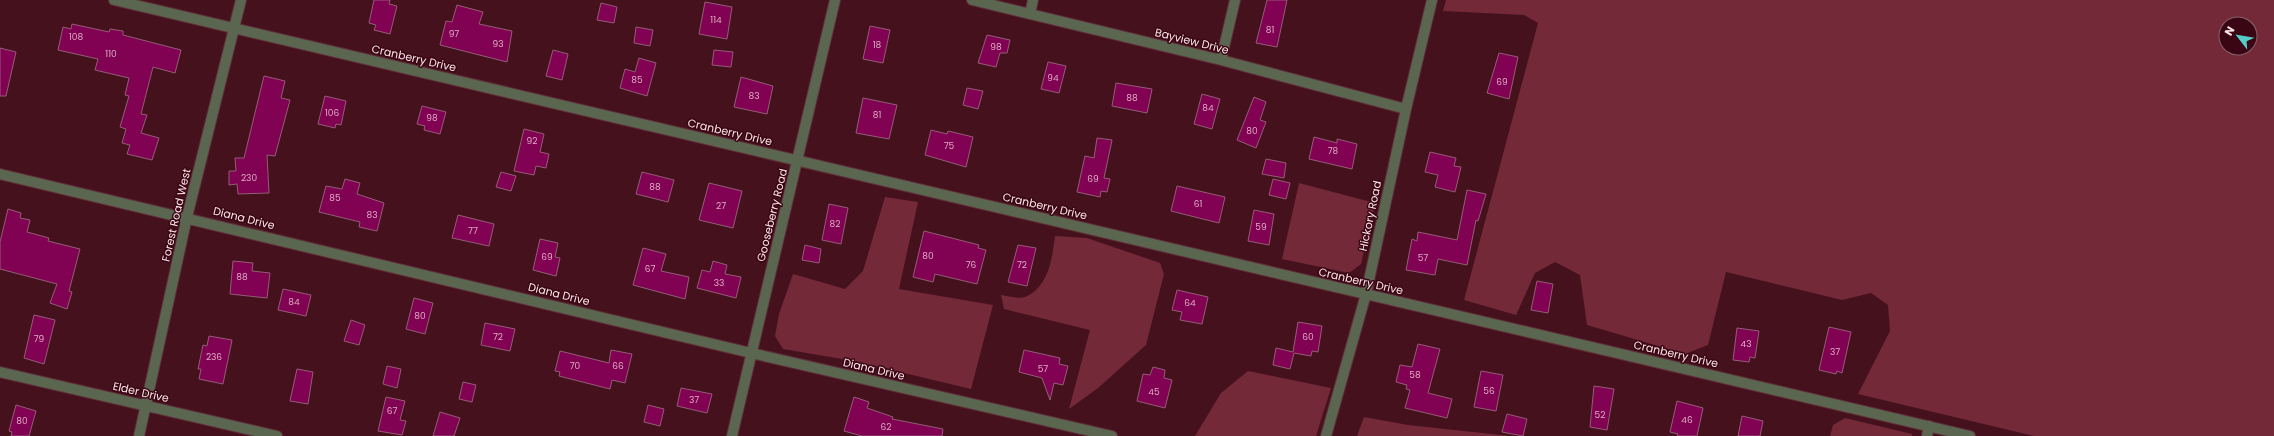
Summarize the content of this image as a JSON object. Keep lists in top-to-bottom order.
{
  "streets": {
    "street": [
      "Bayview Drive",
      "Cranberry Drive",
      "Forest Road West",
      "Gooseberry Road",
      "Hickory Road",
      "Diana Drive",
      "Elder Drive"
    ]
  },
  "crossings": [
    ["Bayview Drive", "Hickory Road"],
    ["Cranberry Drive", "Forest Road West"],
    ["Cranberry Drive", "Gooseberry Road"],
    ["Cranberry Drive", "Hickory Road"],
    ["Forest Road West", "Diana Drive"],
    ["Forest Road West", "Elder Drive"],
    ["Gooseberry Road", "Diana Drive"]
  ],
  "house_numbers": [
    "114",
    "81",
    "97",
    "108",
    "93",
    "18",
    "98",
    "110",
    "94",
    "85",
    "69",
    "83",
    "88",
    "84",
    "106",
    "81",
    "98",
    "80",
    "92",
    "75",
    "78",
    "230",
    "69",
    "88",
    "85",
    "61",
    "27",
    "83",
    "82",
    "59",
    "77",
    "80",
    "69",
    "57",
    "76",
    "72",
    "67",
    "88",
    "33",
    "84",
    "64",
    "80",
    "72",
    "60",
    "79",
    "43",
    "37",
    "236",
    "70",
    "66",
    "57",
    "58",
    "56",
    "45",
    "37",
    "67",
    "52",
    "46",
    "80",
    "62"
  ],
  "north": "top left"
}
